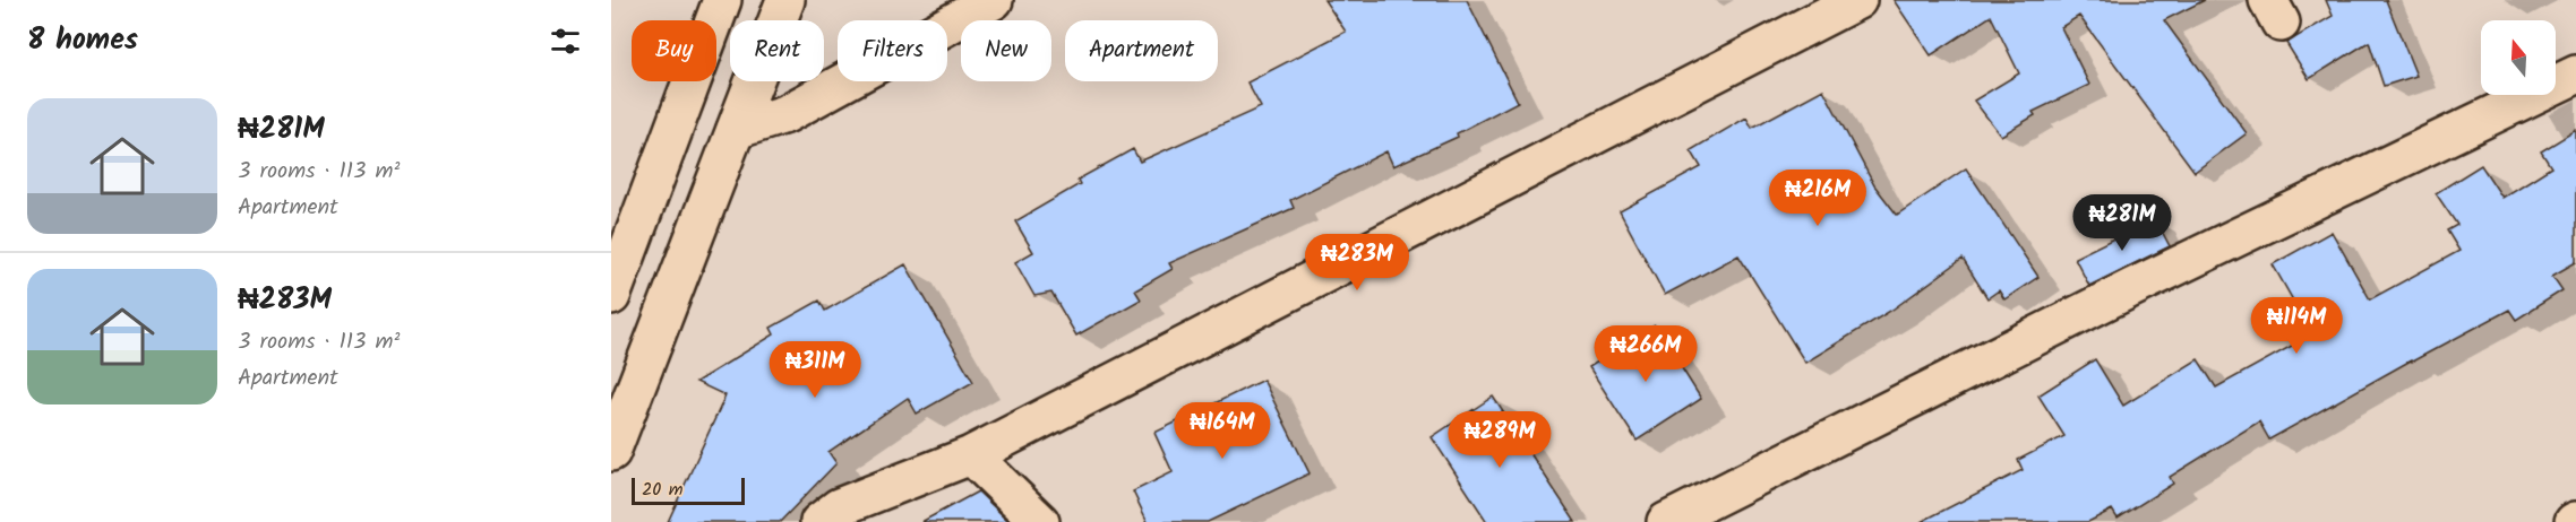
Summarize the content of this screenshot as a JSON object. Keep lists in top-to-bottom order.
{
  "scale_bar": "20 m",
  "north": "top",
  "page": {
    "heading": "8 homes",
    "chip": [
      "Buy",
      "Rent",
      "Filters",
      "New",
      "Apartment"
    ],
    "list": [
      {
        "name": "₦281M",
        "note": "3 rooms · 113 m² · Apartment"
      },
      {
        "name": "₦283M",
        "note": "3 rooms · 113 m² · Apartment"
      }
    ],
    "price": [
      "₦216M",
      "₦281M",
      "₦283M",
      "₦114M",
      "₦266M",
      "₦311M",
      "₦164M",
      "₦289M"
    ],
    "scale": "20 m"
  }
}
